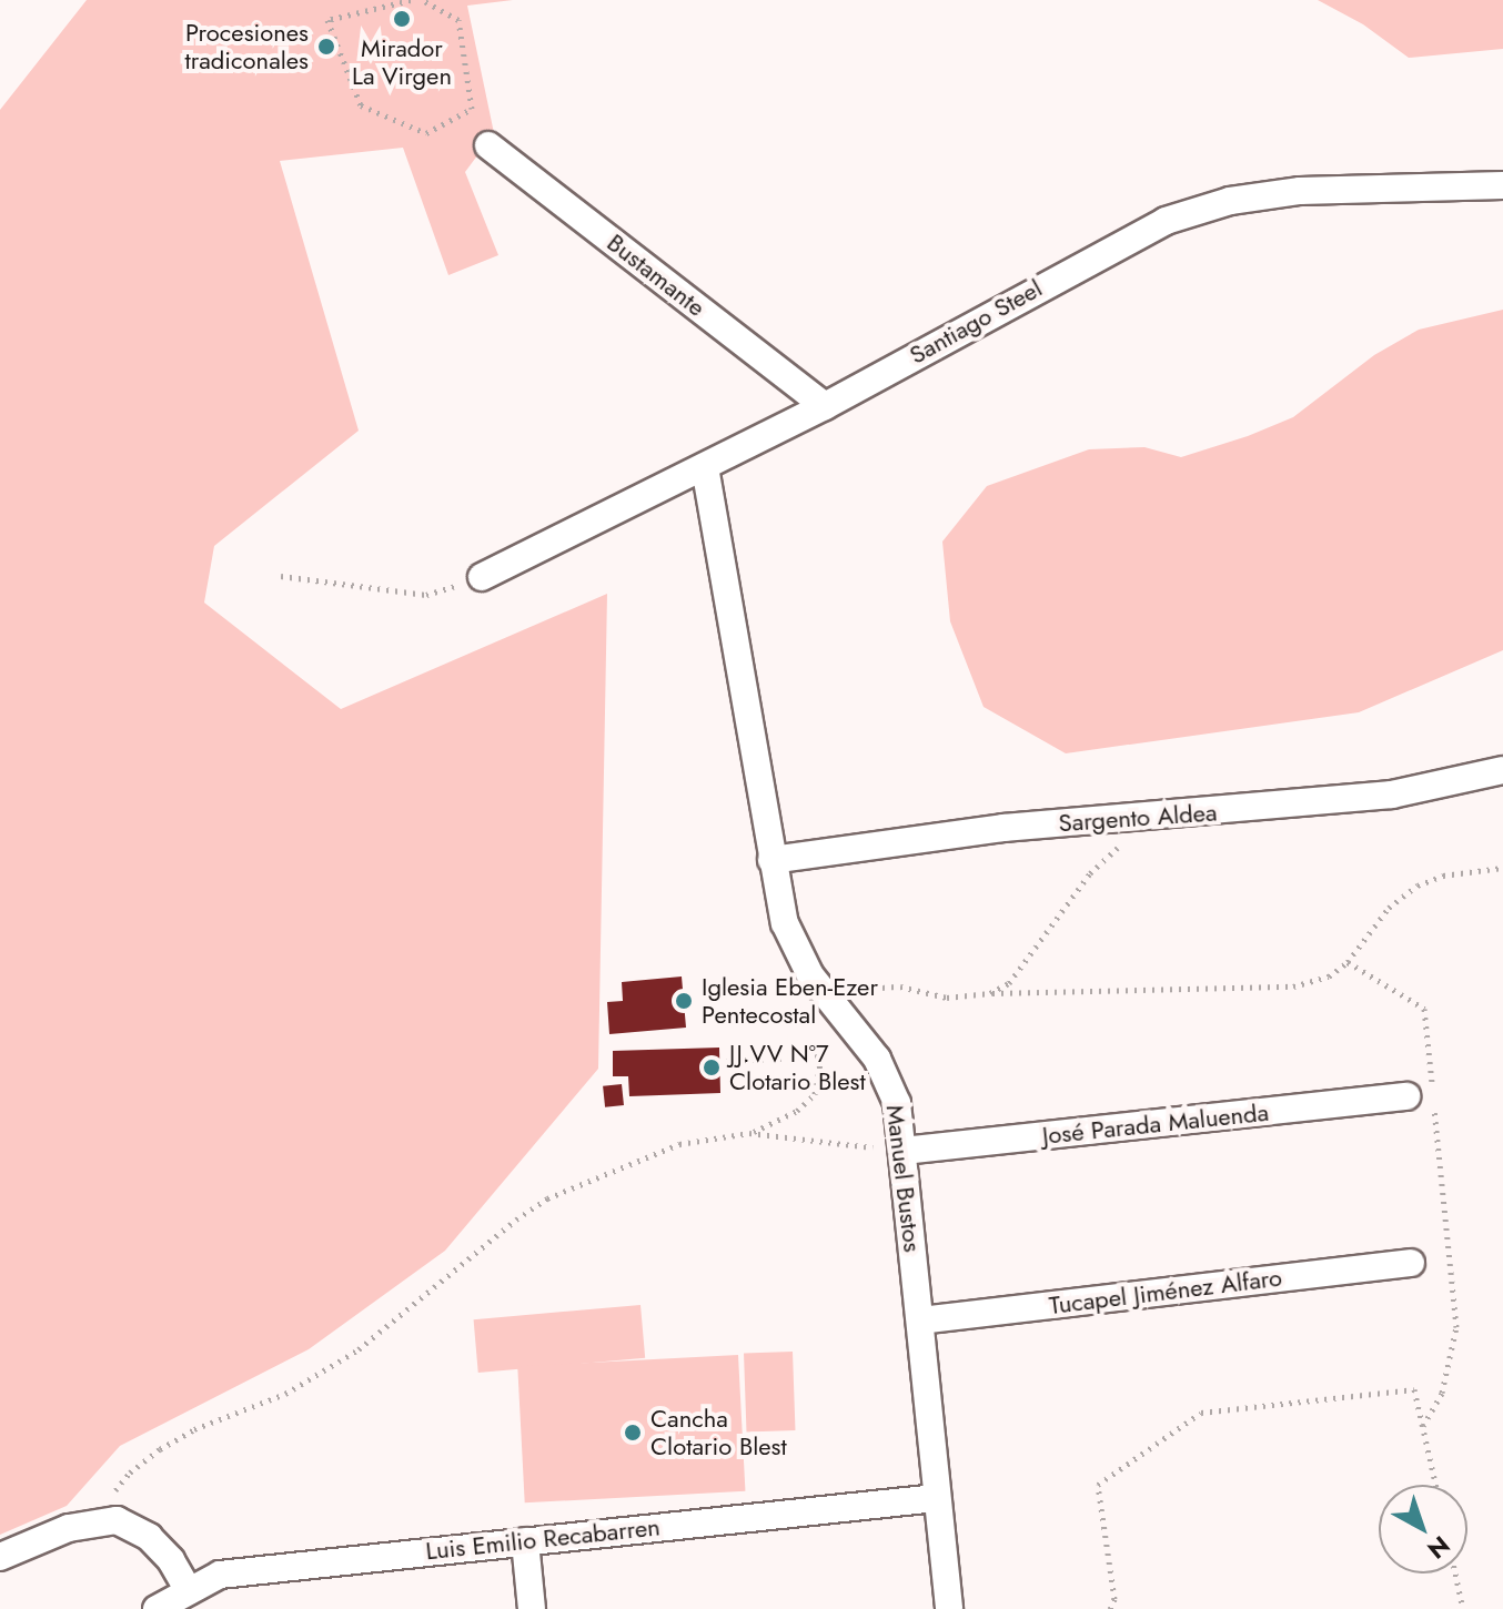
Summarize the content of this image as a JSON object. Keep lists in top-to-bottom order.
{
  "streets": {
    "street": [
      "Bustamante",
      "Santiago Steel",
      "Sargento Aldea",
      "José Parada Maluenda",
      "Manuel Bustos",
      "Tucapel Jiménez Alfaro",
      "Luis Emilio Recabarren"
    ]
  },
  "crossings": [
    ["Bustamante", "Santiago Steel"],
    ["Santiago Steel", "Manuel Bustos"],
    ["Sargento Aldea", "Manuel Bustos"],
    ["José Parada Maluenda", "Manuel Bustos"],
    ["Manuel Bustos", "Tucapel Jiménez Alfaro"],
    ["Manuel Bustos", "Luis Emilio Recabarren"]
  ],
  "places": [
    "Mirador La Virgen",
    "Procesiones tradiconales",
    "Iglesia Eben-Ezer Pentecostal",
    "JJ.VV N°7 Clotario Blest",
    "Cancha Clotario Blest"
  ],
  "north": "bottom right"
}
